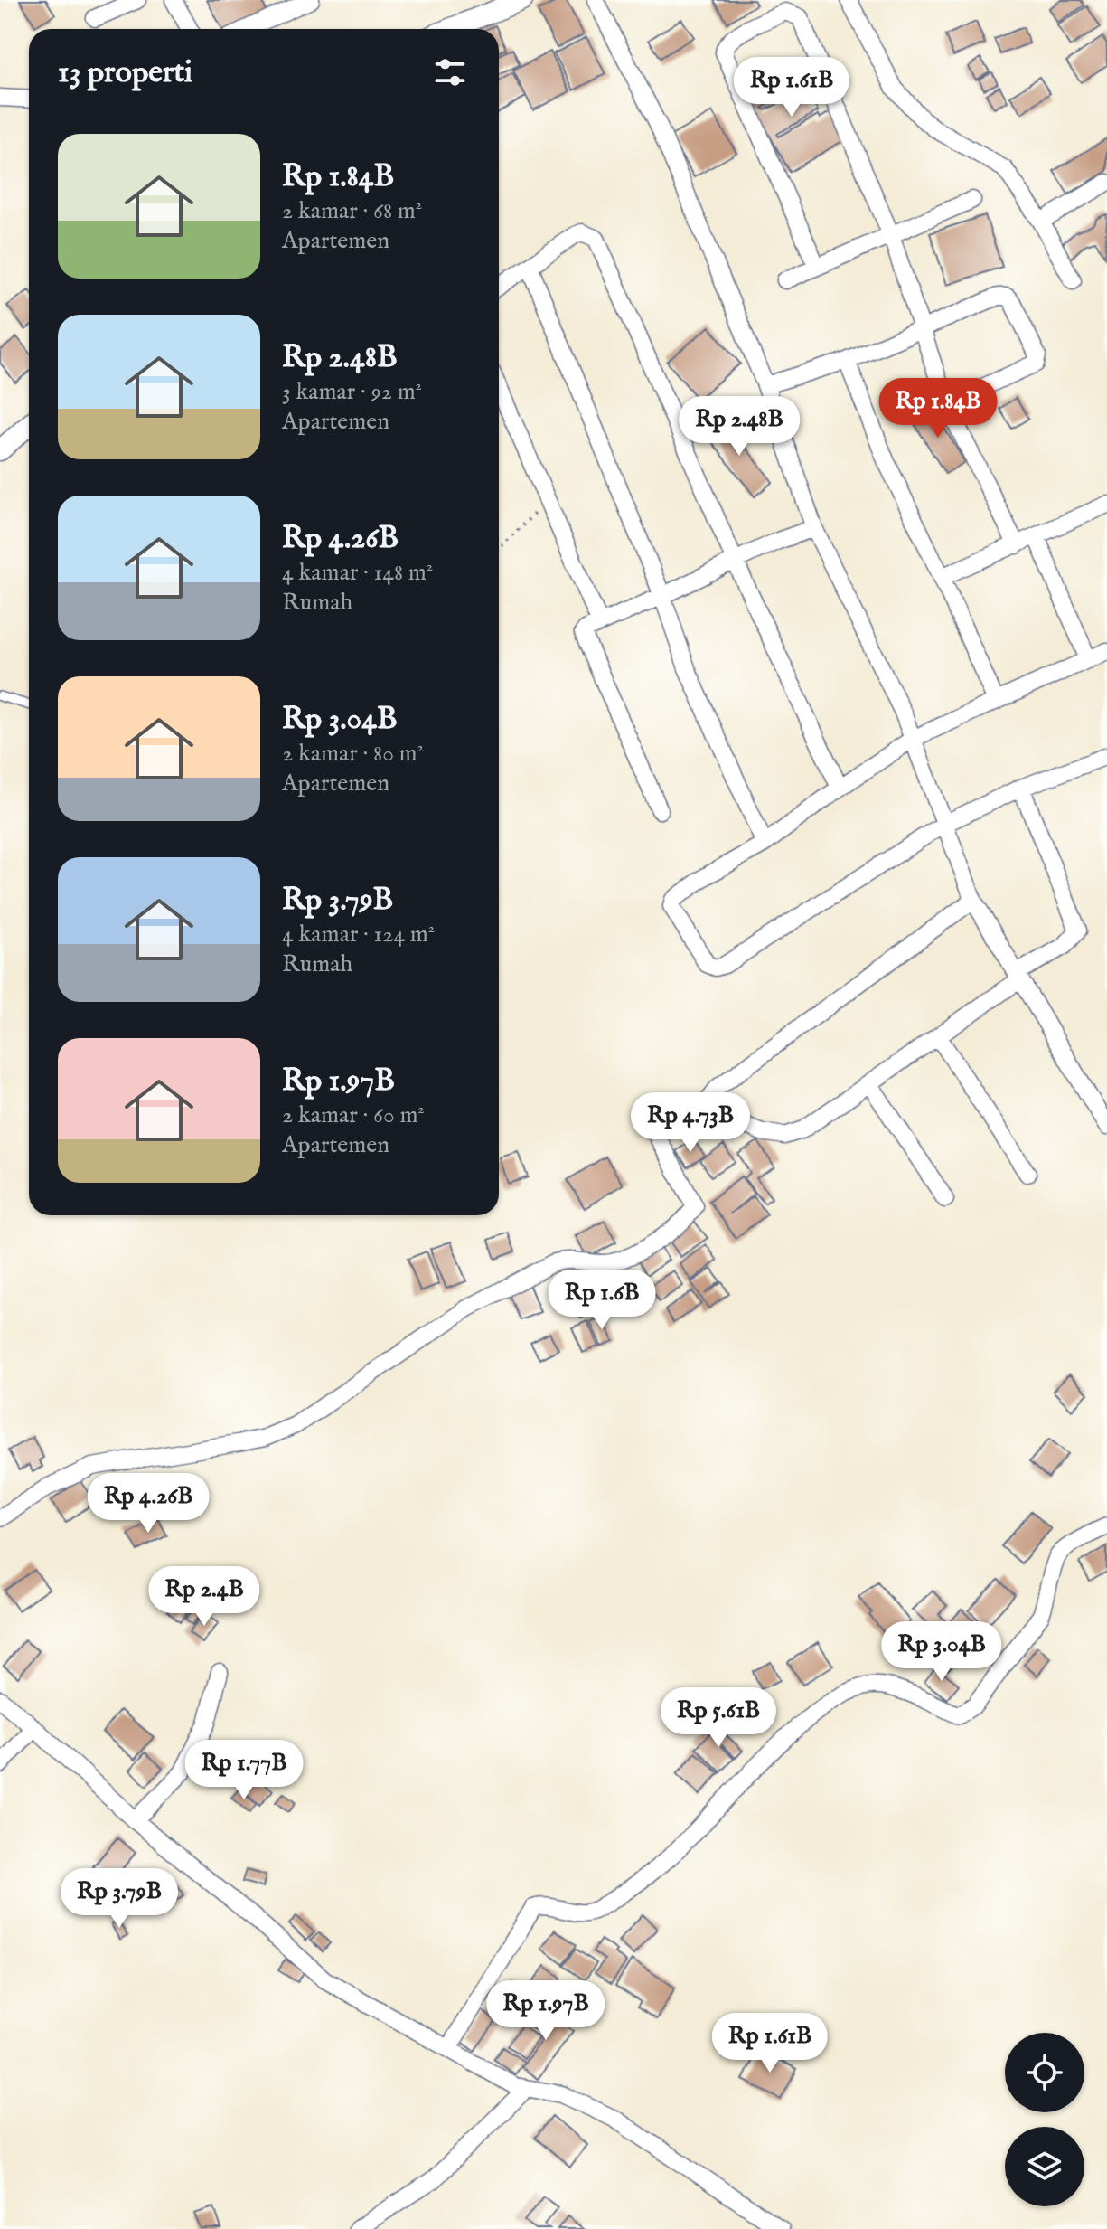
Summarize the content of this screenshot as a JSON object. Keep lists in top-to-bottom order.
{
  "page": {
    "heading": "13 properti",
    "price": [
      "Rp 1.61B",
      "Rp 1.84B",
      "Rp 2.48B",
      "Rp 4.73B",
      "Rp 1.6B",
      "Rp 4.26B",
      "Rp 2.4B",
      "Rp 3.04B",
      "Rp 5.61B",
      "Rp 1.77B",
      "Rp 3.79B",
      "Rp 1.97B",
      "Rp 1.61B"
    ],
    "list": [
      {
        "name": "Rp 1.84B",
        "note": "2 kamar · 68 m² · Apartemen"
      },
      {
        "name": "Rp 2.48B",
        "note": "3 kamar · 92 m² · Apartemen"
      },
      {
        "name": "Rp 4.26B",
        "note": "4 kamar · 148 m² · Rumah"
      },
      {
        "name": "Rp 3.04B",
        "note": "2 kamar · 80 m² · Apartemen"
      },
      {
        "name": "Rp 3.79B",
        "note": "4 kamar · 124 m² · Rumah"
      },
      {
        "name": "Rp 1.97B",
        "note": "2 kamar · 60 m² · Apartemen"
      }
    ]
  }
}
